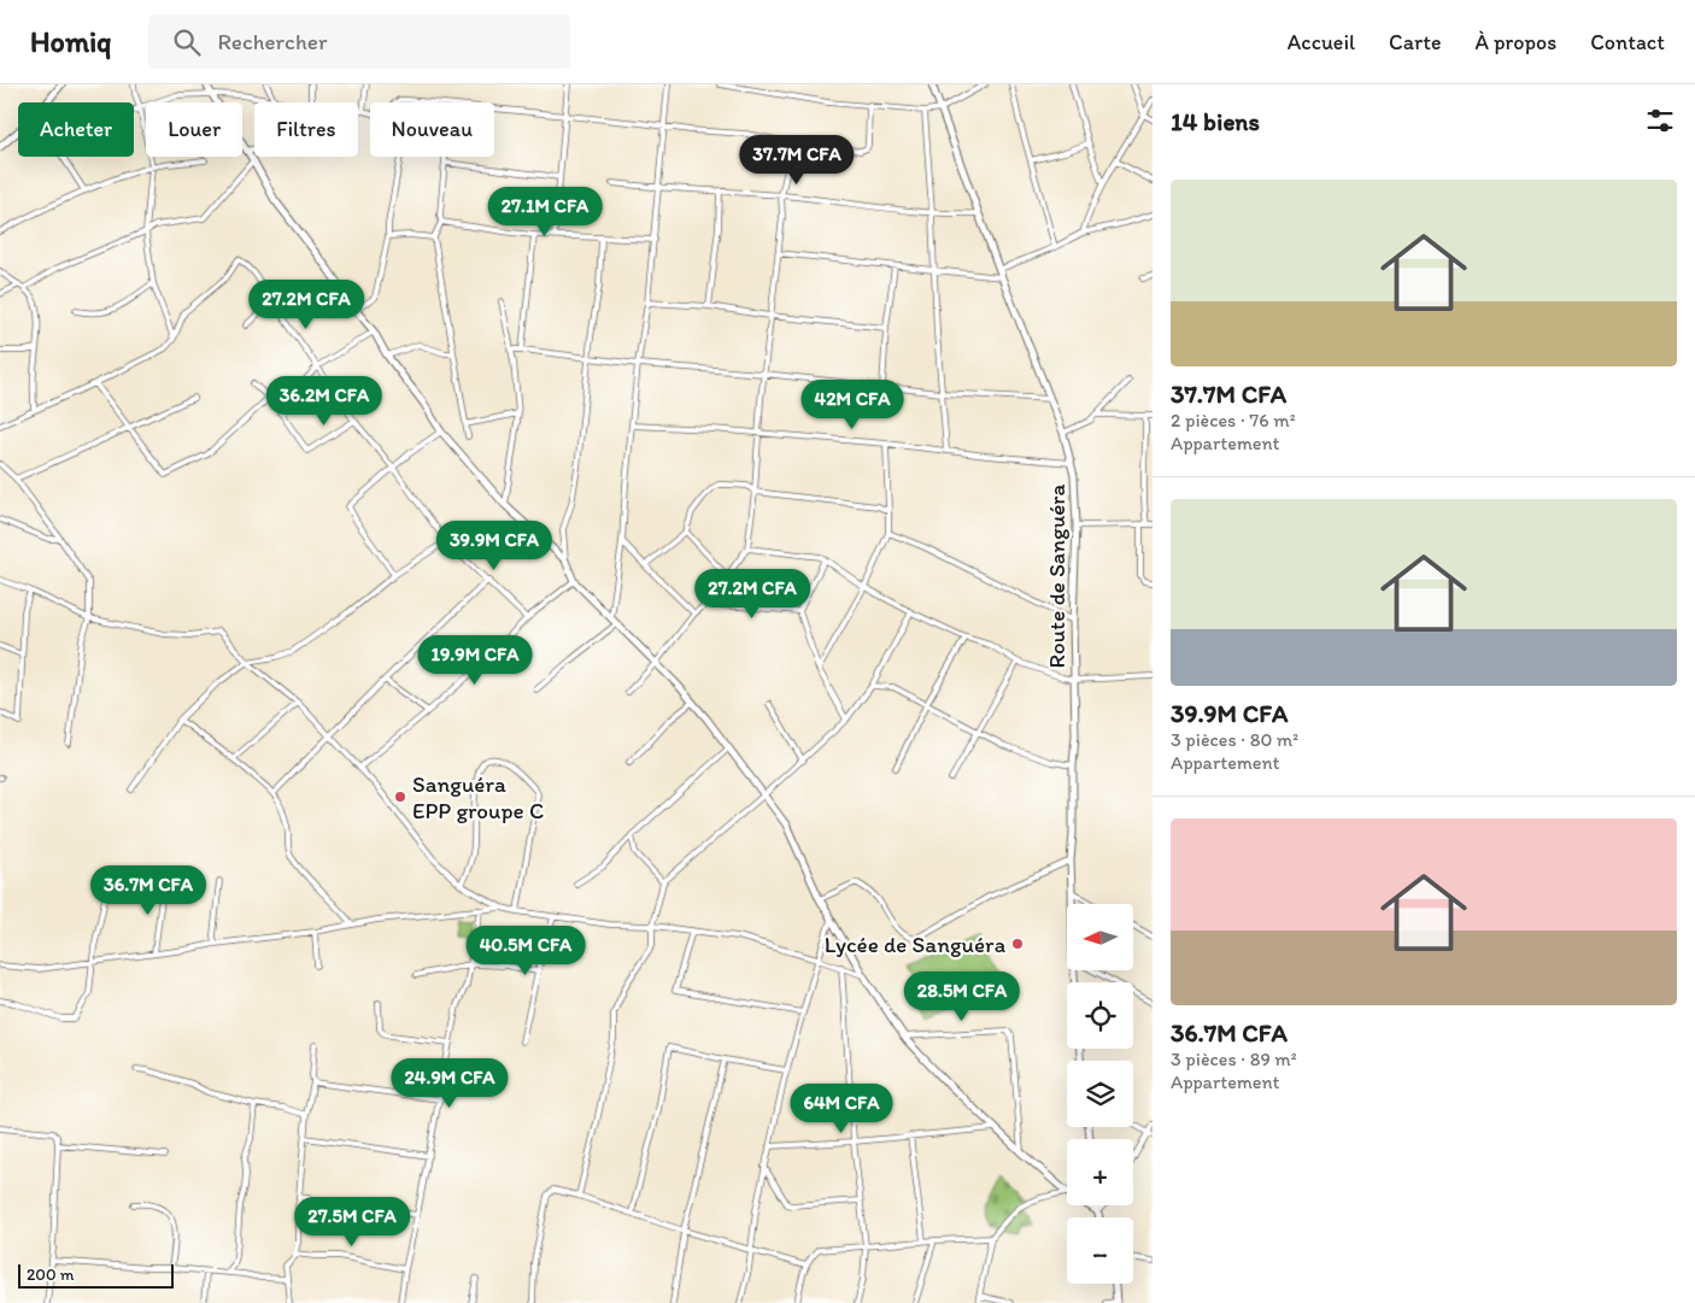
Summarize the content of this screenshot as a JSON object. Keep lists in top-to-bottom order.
{
  "streets": {
    "street": ["Route de Sanguéra"]
  },
  "places": ["Sanguéra EPP groupe C", "Lycée de Sanguéra"],
  "scale_bar": "200 m",
  "north": "left",
  "page": {
    "header": "Homiq",
    "search": "Rechercher",
    "nav": [
      "Accueil",
      "Carte",
      "À propos",
      "Contact"
    ],
    "heading": "14 biens",
    "chip": [
      "Acheter",
      "Louer",
      "Filtres",
      "Nouveau"
    ],
    "price": [
      "37.7M CFA",
      "27.1M CFA",
      "27.2M CFA",
      "36.2M CFA",
      "42M CFA",
      "39.9M CFA",
      "27.2M CFA",
      "19.9M CFA",
      "36.7M CFA",
      "40.5M CFA",
      "28.5M CFA",
      "24.9M CFA",
      "64M CFA",
      "27.5M CFA"
    ],
    "list": [
      {
        "name": "37.7M CFA",
        "note": "2 pièces · 76 m² · Appartement"
      },
      {
        "name": "39.9M CFA",
        "note": "3 pièces · 80 m² · Appartement"
      },
      {
        "name": "36.7M CFA",
        "note": "3 pièces · 89 m² · Appartement"
      }
    ],
    "map_buttons": ["+", "−"],
    "scale": "200 m"
  }
}
